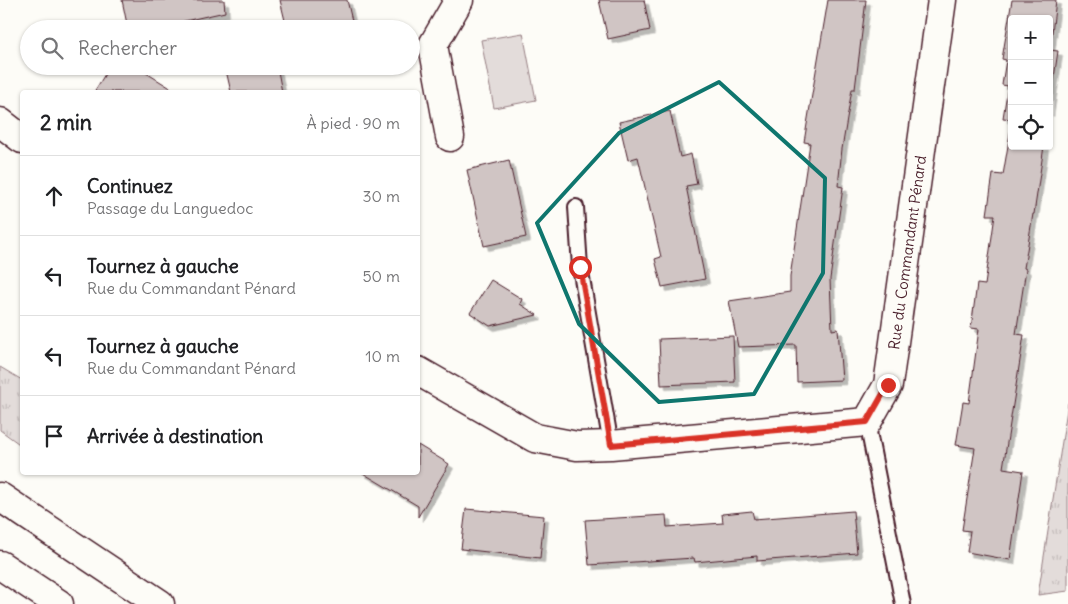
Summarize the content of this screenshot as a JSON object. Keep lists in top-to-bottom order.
{
  "streets": {
    "main road": ["Rue du Commandant Pénard"]
  },
  "page": {
    "map_buttons": ["+", "−"],
    "search": "Rechercher",
    "heading": ["2 min", "À pied · 90 m"],
    "list": [
      ["Continuez", "Passage du Languedoc", "30 m"],
      ["Tournez à gauche", "Rue du Commandant Pénard", "50 m"],
      ["Tournez à gauche", "Rue du Commandant Pénard", "10 m"],
      "Arrivée à destination"
    ]
  }
}
